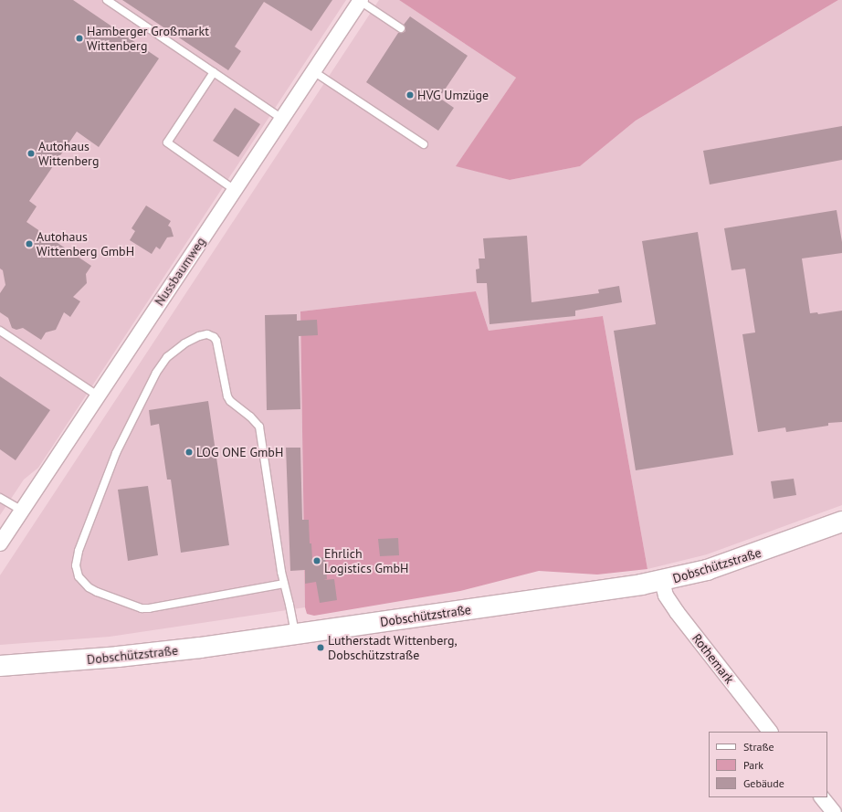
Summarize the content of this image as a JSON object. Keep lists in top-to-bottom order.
{
  "streets": {
    "street": ["Nussbaumweg", "Dobschützstraße", "Rothemark"]
  },
  "crossings": [
    ["Dobschützstraße", "Rothemark"]
  ],
  "places": [
    "Hamberger Großmarkt Wittenberg",
    "HVG Umzüge",
    "Autohaus Wittenberg",
    "Autohaus Wittenberg GmbH",
    "LOG ONE GmbH",
    "Ehrlich Logistics GmbH",
    "Lutherstadt Wittenberg, Dobschützstraße"
  ],
  "legend": ["Straße", "Park", "Gebäude"]
}
